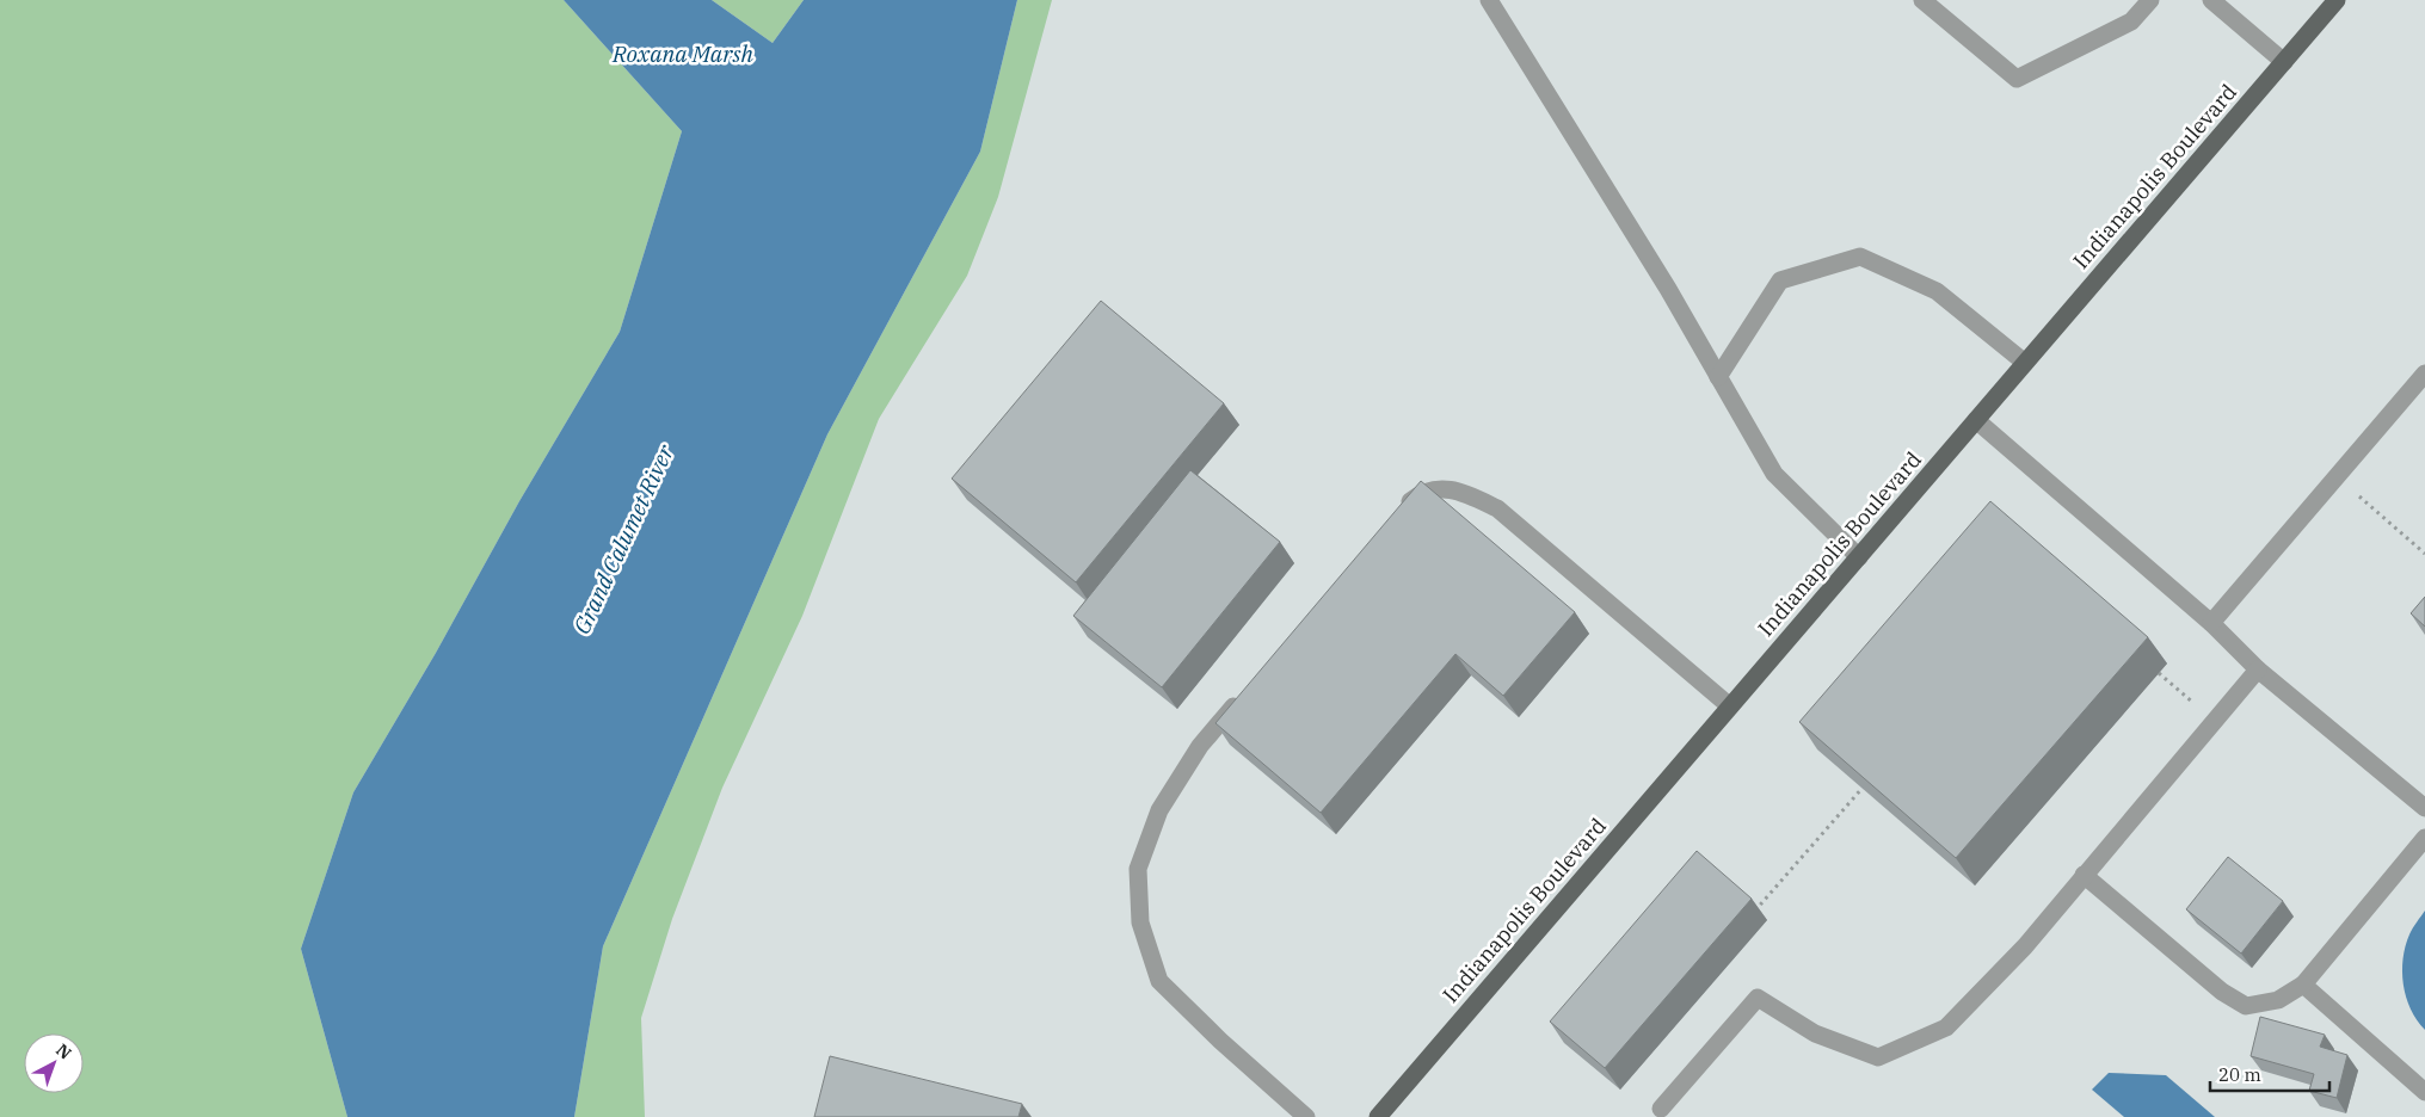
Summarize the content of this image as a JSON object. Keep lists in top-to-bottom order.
{
  "streets": {
    "main road": ["Indianapolis Boulevard"]
  },
  "water": ["Roxana Marsh", "Grand Calumet River"],
  "scale_bar": "20 m",
  "north": "top right"
}
